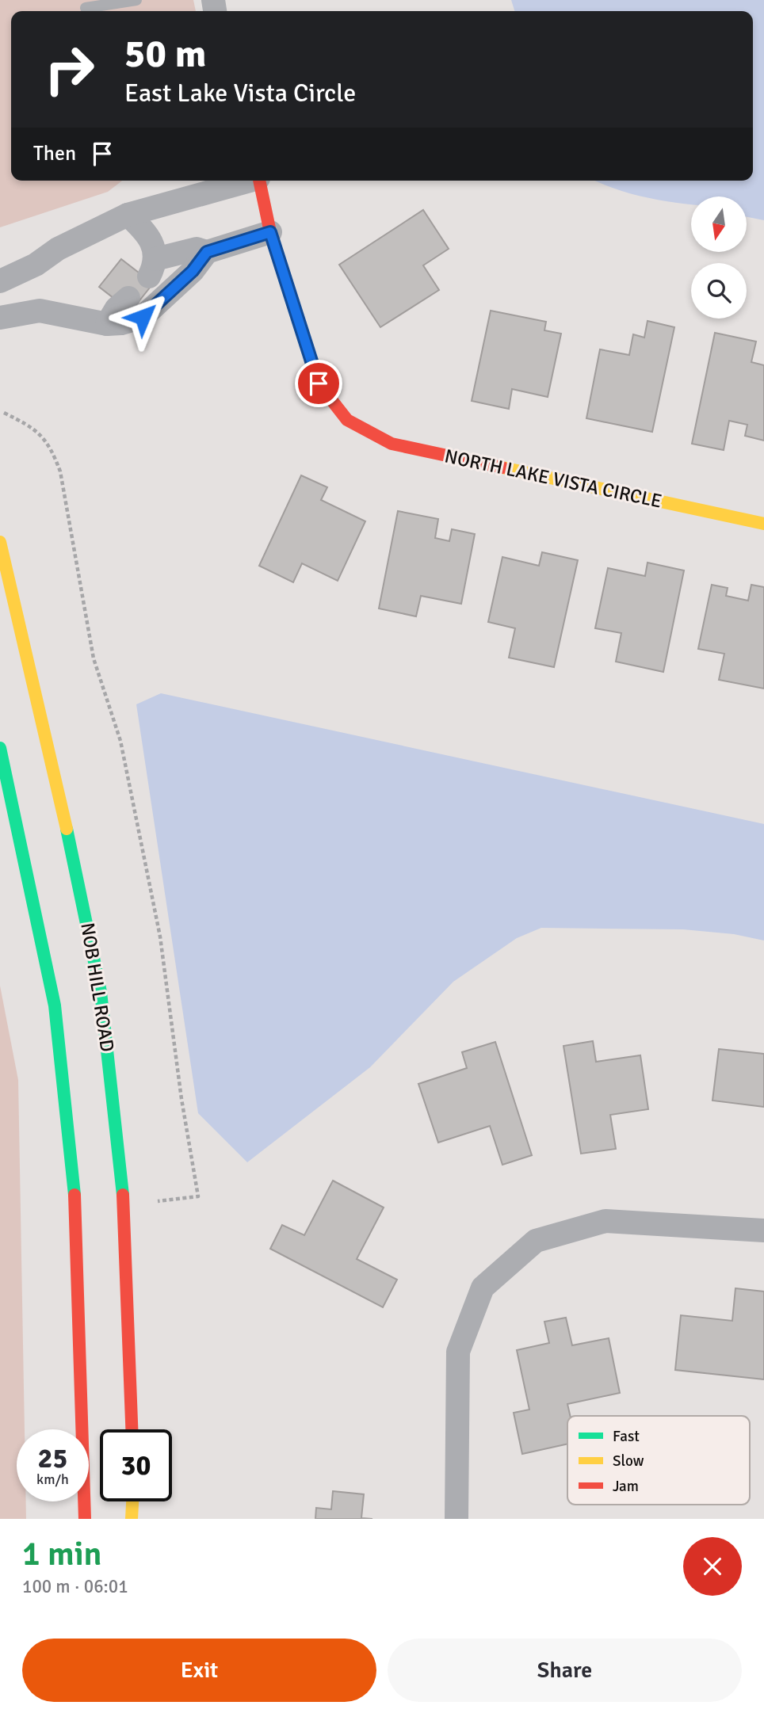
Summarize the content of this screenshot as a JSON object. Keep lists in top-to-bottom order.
{
  "streets": {
    "main road": ["NORTH LAKE VISTA CIRCLE", "NOB HILL ROAD"]
  },
  "legend": ["Fast", "Slow", "Jam"],
  "north": "bottom",
  "page": {
    "turn": ["50 m", "East Lake Vista Circle"],
    "then": "Then",
    "speed": "25 km/h",
    "limit": "30",
    "heading": ["1 min", "100 m · 06:01"],
    "buttons": ["Exit", "Share"]
  }
}
